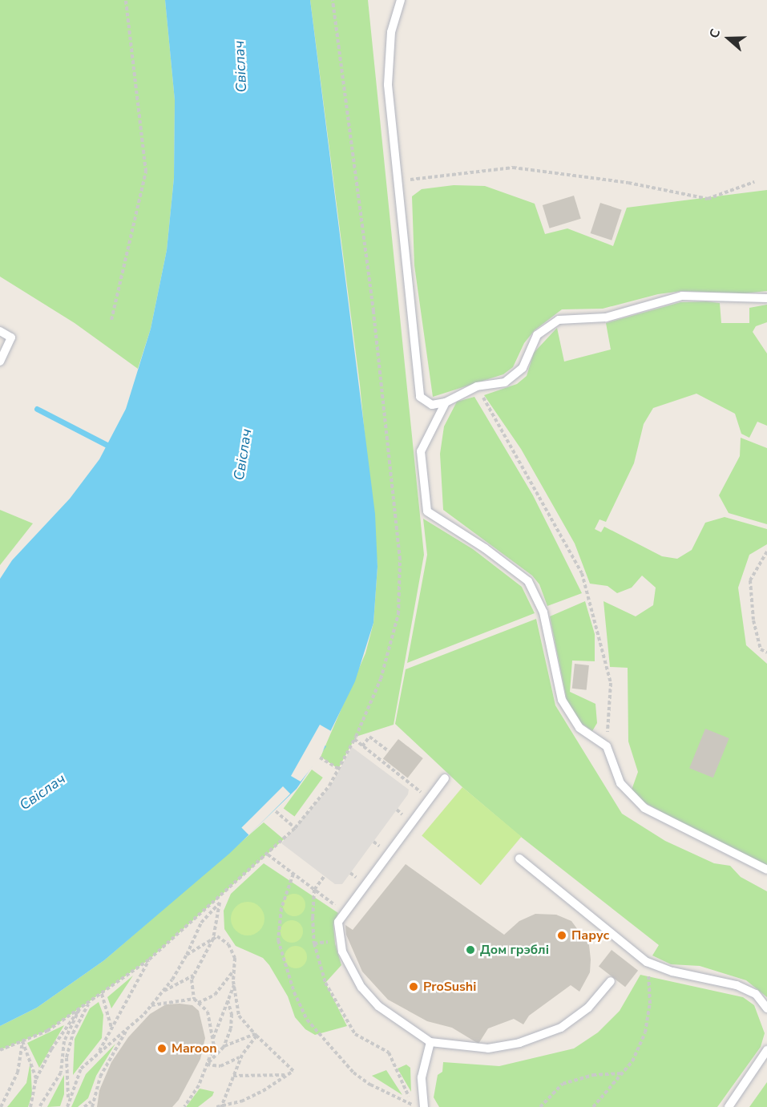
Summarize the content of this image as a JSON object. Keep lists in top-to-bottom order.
{
  "water": ["Свіслач"],
  "places": [
    "Парус",
    "Дом грэблі",
    "ProSushi",
    "Maroon"
  ],
  "north": "left"
}
